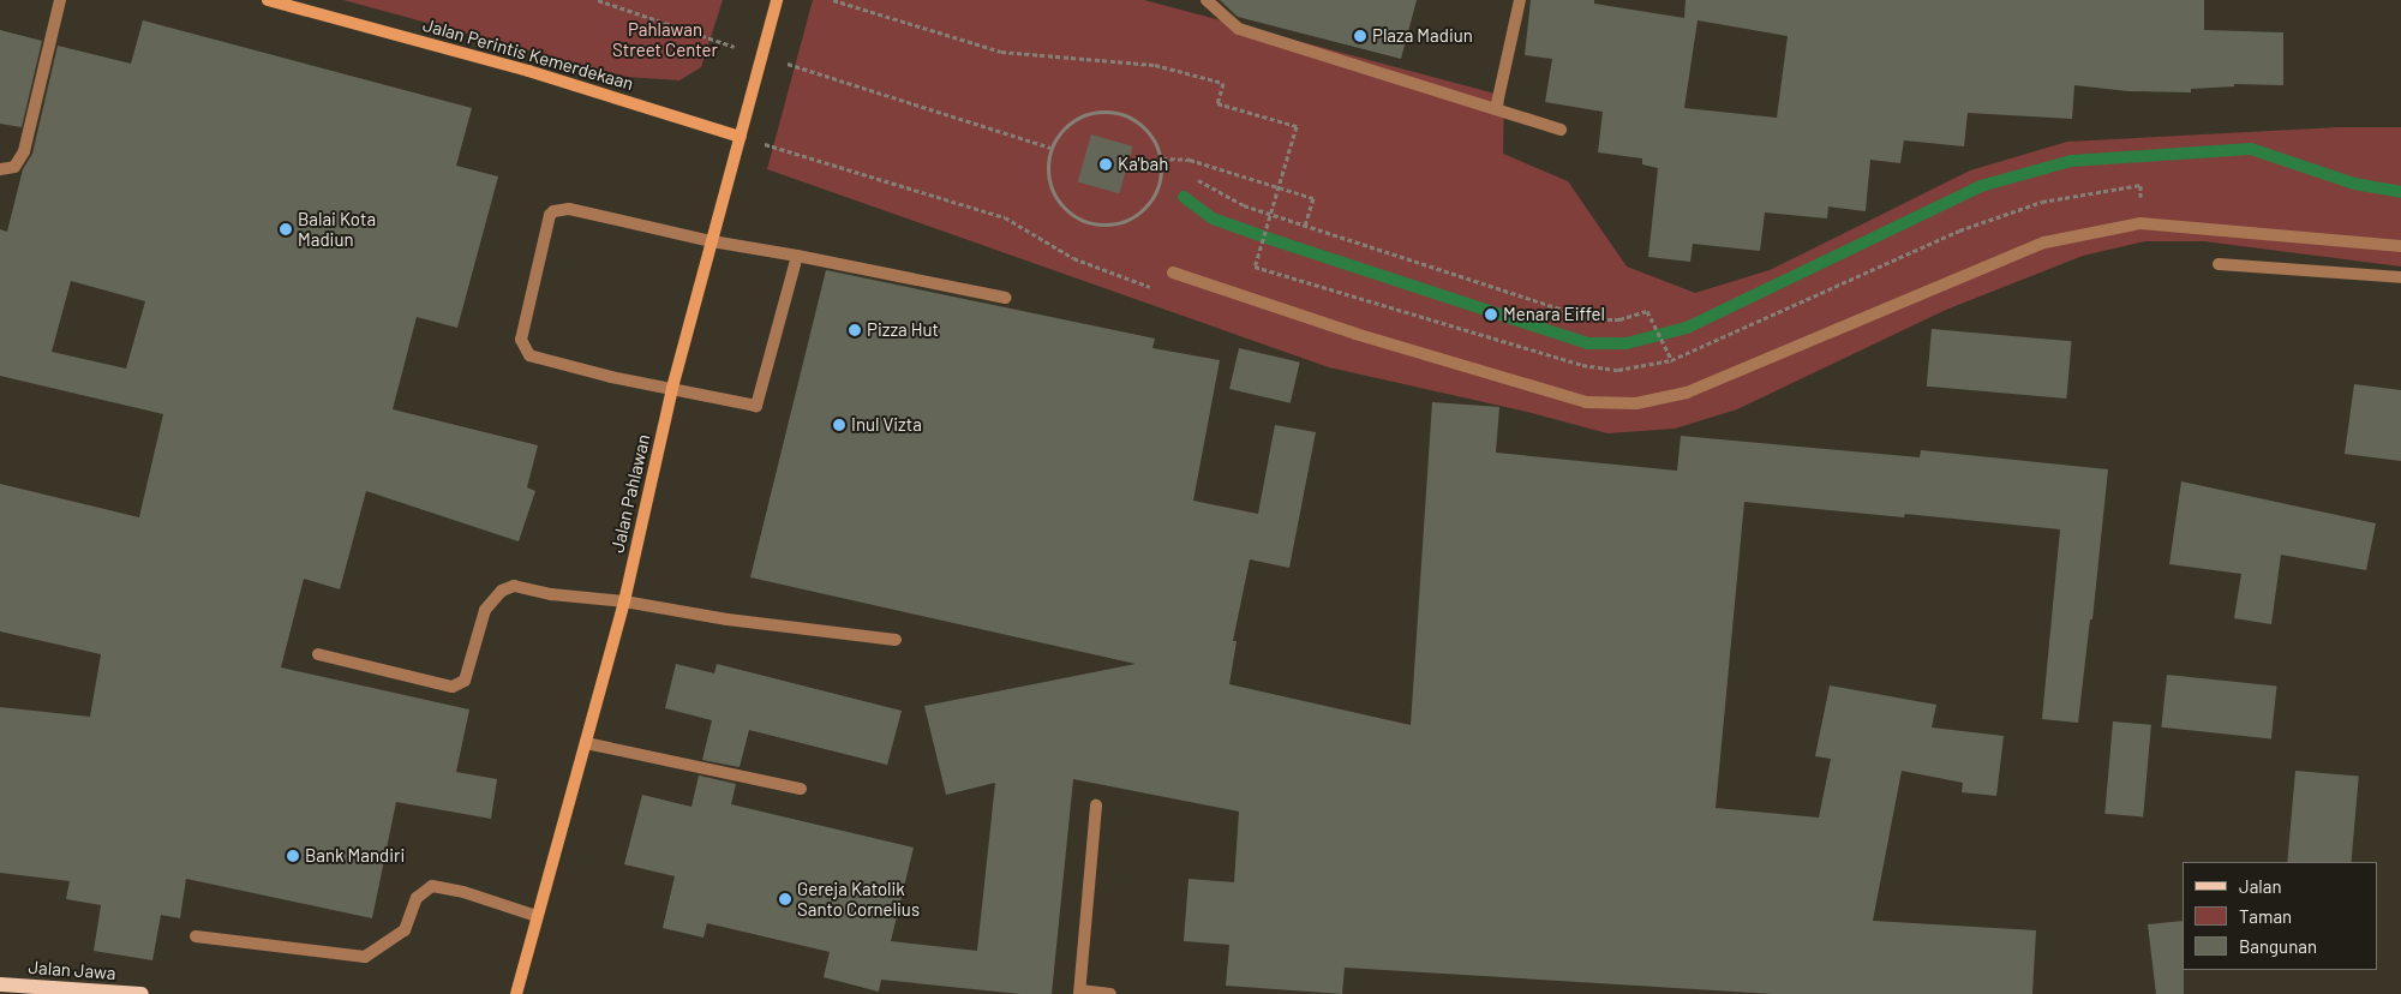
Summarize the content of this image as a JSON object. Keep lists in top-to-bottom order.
{
  "streets": {
    "main road": ["Jalan Perintis Kemerdekaan", "Jalan Pahlawan", "Jalan Jawa"]
  },
  "crossings": [
    ["Jalan Perintis Kemerdekaan", "Jalan Pahlawan"]
  ],
  "parks": ["Pahlawan Street Center"],
  "places": [
    "Plaza Madiun",
    "Ka'bah",
    "Balai Kota Madiun",
    "Menara Eiffel",
    "Pizza Hut",
    "Inul Vizta",
    "Bank Mandiri",
    "Gereja Katolik Santo Cornelius"
  ],
  "legend": ["Jalan", "Taman", "Bangunan"]
}
